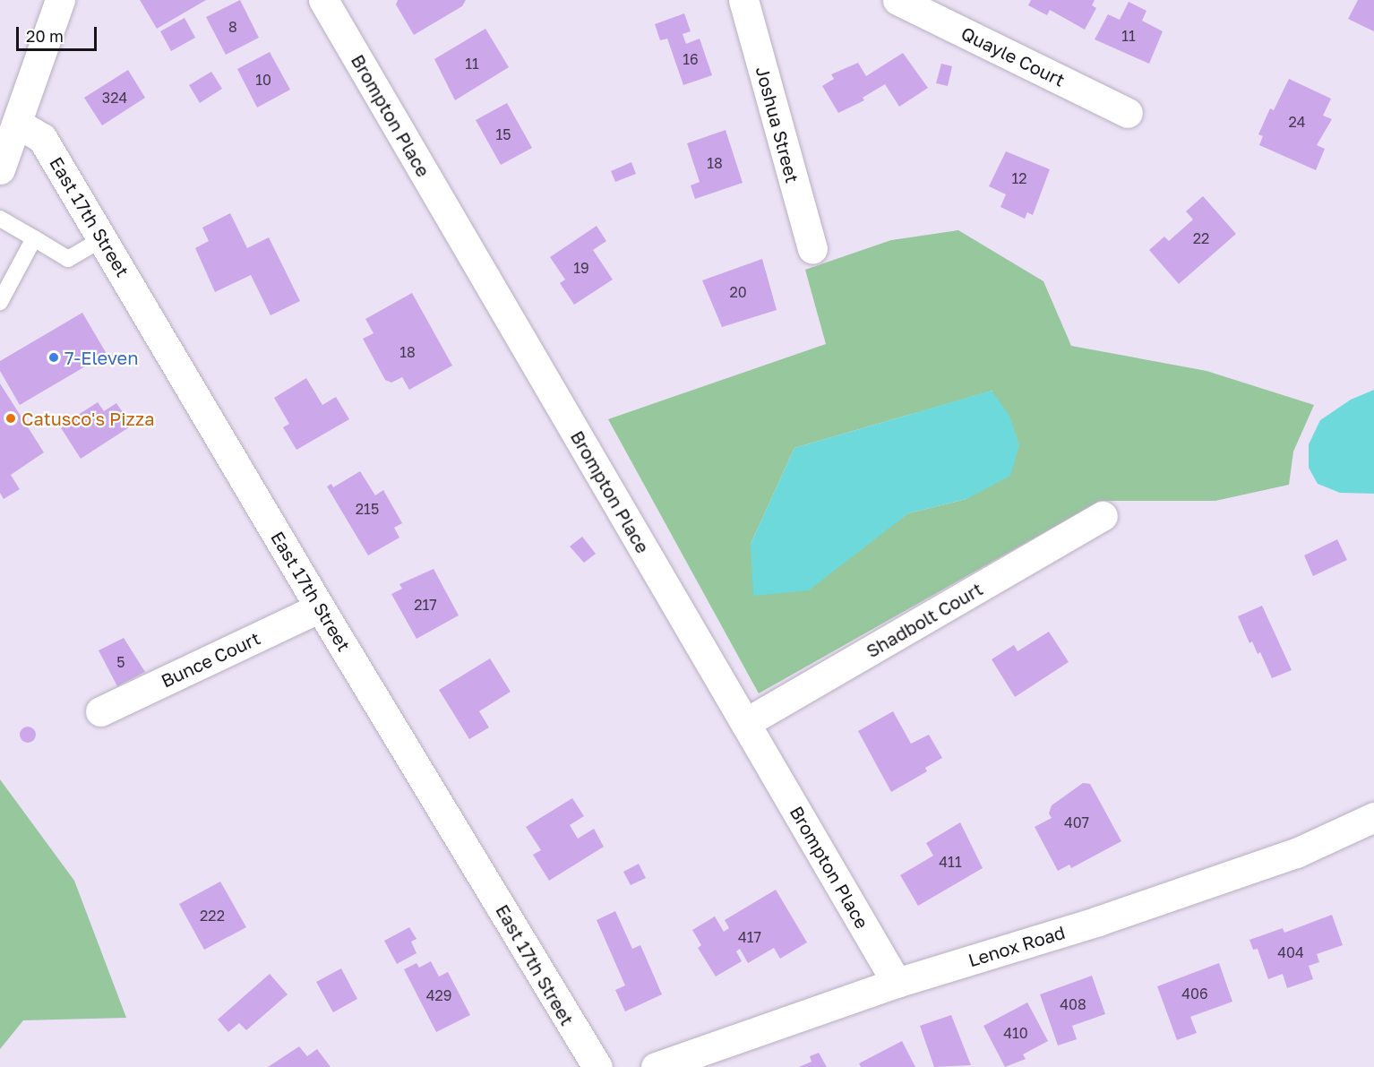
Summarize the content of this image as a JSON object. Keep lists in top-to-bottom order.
{
  "streets": {
    "street": [
      "Quayle Court",
      "Brompton Place",
      "Joshua Street",
      "East 17th Street",
      "Shadbolt Court",
      "Bunce Court",
      "Lenox Road"
    ]
  },
  "crossings": [
    ["Brompton Place", "Shadbolt Court"],
    ["Brompton Place", "Lenox Road"],
    ["East 17th Street", "Bunce Court"]
  ],
  "places": ["7-Eleven", "Catusco's Pizza"],
  "house_numbers": [
    "8",
    "11",
    "16",
    "11",
    "10",
    "324",
    "24",
    "15",
    "18",
    "12",
    "22",
    "19",
    "20",
    "18",
    "215",
    "217",
    "5",
    "407",
    "411",
    "222",
    "417",
    "404",
    "406",
    "429",
    "408",
    "410"
  ],
  "scale_bar": "20 m"
}
